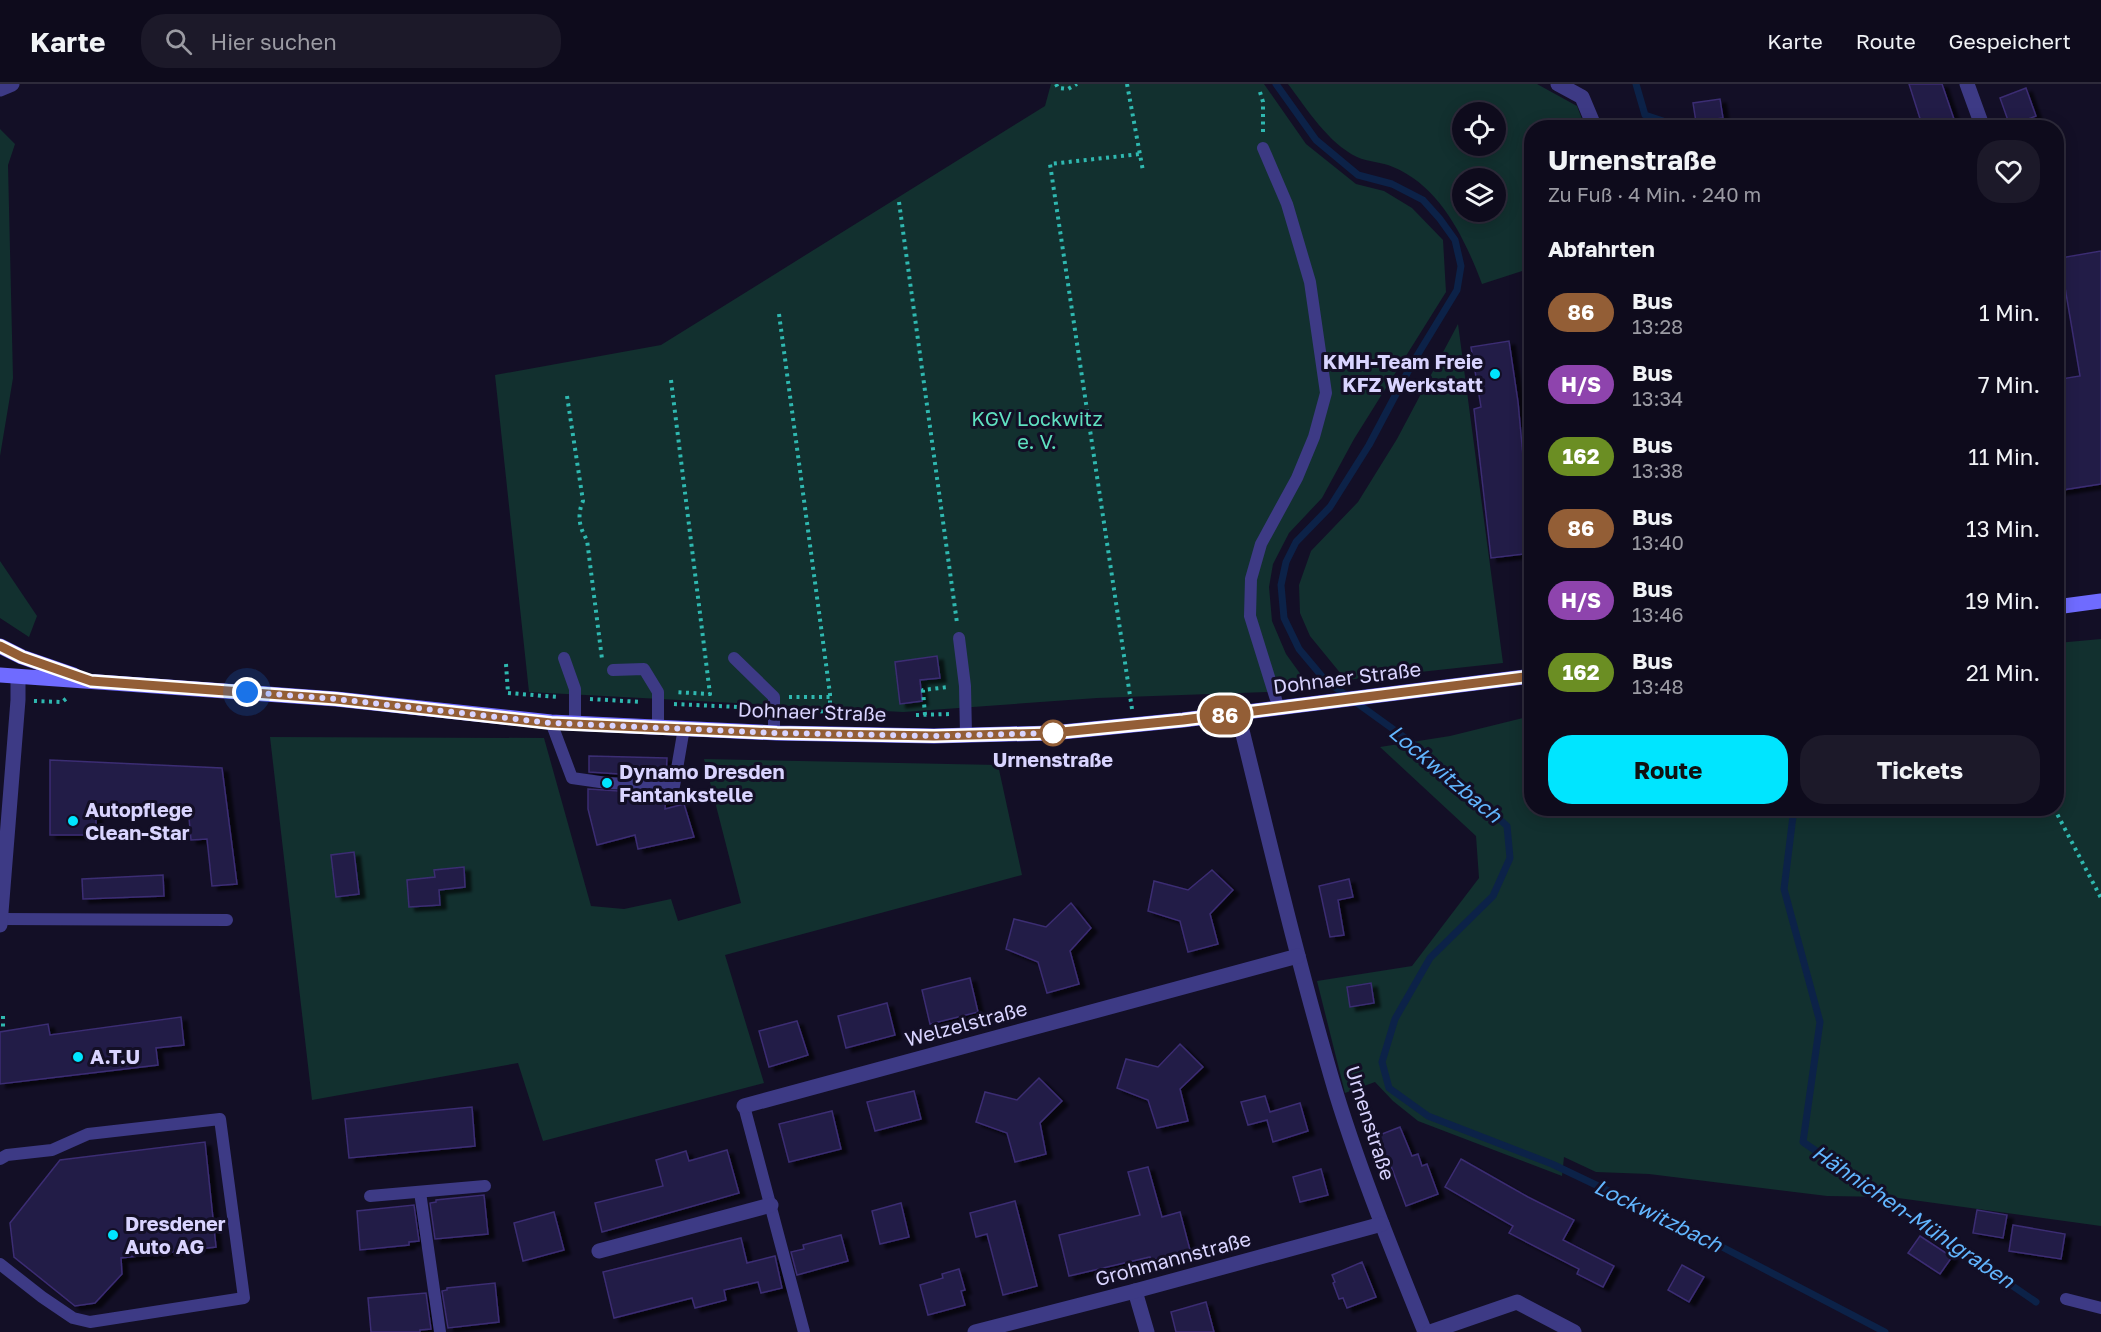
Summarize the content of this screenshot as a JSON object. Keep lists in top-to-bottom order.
{
  "streets": {
    "main road": ["Dohnaer Straße"],
    "street": ["Welzelstraße", "Urnenstraße", "Grohmannstraße"]
  },
  "crossings": [
    ["Dohnaer Straße", "Urnenstraße"],
    ["Welzelstraße", "Urnenstraße"],
    ["Urnenstraße", "Grohmannstraße"]
  ],
  "water": ["Lockwitzbach", "Hähnichen-Mühlgraben"],
  "parks": ["KGV Lockwitz e. V."],
  "places": [
    "KMH-Team Freie KFZ Werkstatt",
    "Urnenstraße",
    "Dynamo Dresden Fantankstelle",
    "Autopflege Clean-Star",
    "A.T.U",
    "Dresdener Auto AG"
  ],
  "lines": ["bus line 86"],
  "page": {
    "header": "Karte",
    "search": "Hier suchen",
    "nav": ["Karte", "Route", "Gespeichert"],
    "on_map": "86",
    "heading": [
      ["Urnenstraße", "Zu Fuß · 4 Min. · 240 m"],
      "Abfahrten"
    ],
    "list": [
      {
        "mark": "86",
        "name": "Bus",
        "note": "13:28",
        "value": "1 Min."
      },
      {
        "mark": "H/S",
        "name": "Bus",
        "note": "13:34",
        "value": "7 Min."
      },
      {
        "mark": "162",
        "name": "Bus",
        "note": "13:38",
        "value": "11 Min."
      },
      {
        "mark": "86",
        "name": "Bus",
        "note": "13:40",
        "value": "13 Min."
      },
      {
        "mark": "H/S",
        "name": "Bus",
        "note": "13:46",
        "value": "19 Min."
      },
      {
        "mark": "162",
        "name": "Bus",
        "note": "13:48",
        "value": "21 Min."
      }
    ],
    "buttons": ["Route", "Tickets"]
  }
}
